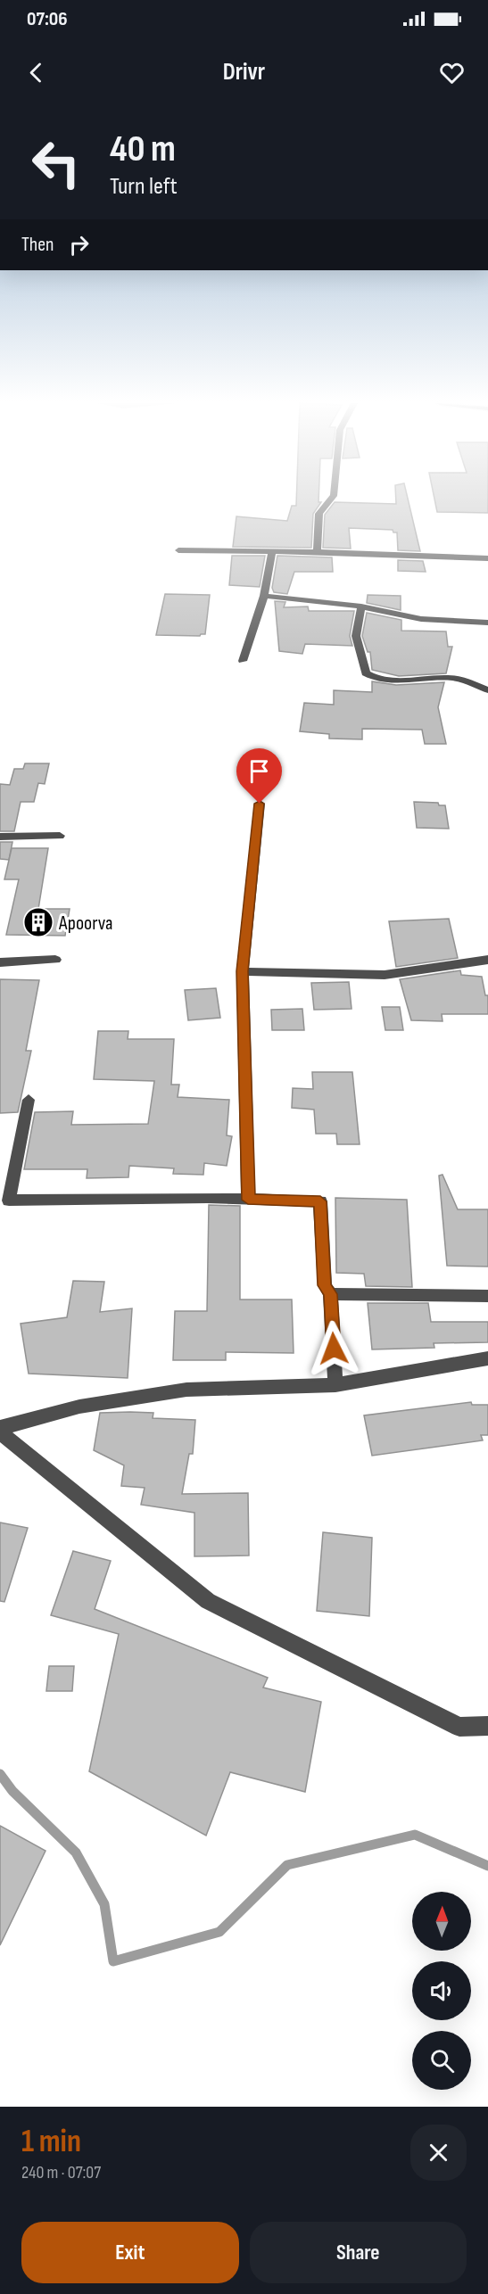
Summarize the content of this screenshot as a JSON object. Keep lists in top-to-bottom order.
{
  "places": {
    "building": ["Apoorva"]
  },
  "north": "top",
  "page": {
    "status": "07:06",
    "header": "Drivr",
    "turn": ["40 m", "Turn left"],
    "then": "Then",
    "heading": ["1 min", "240 m · 07:07"],
    "buttons": ["Exit", "Share"]
  }
}
